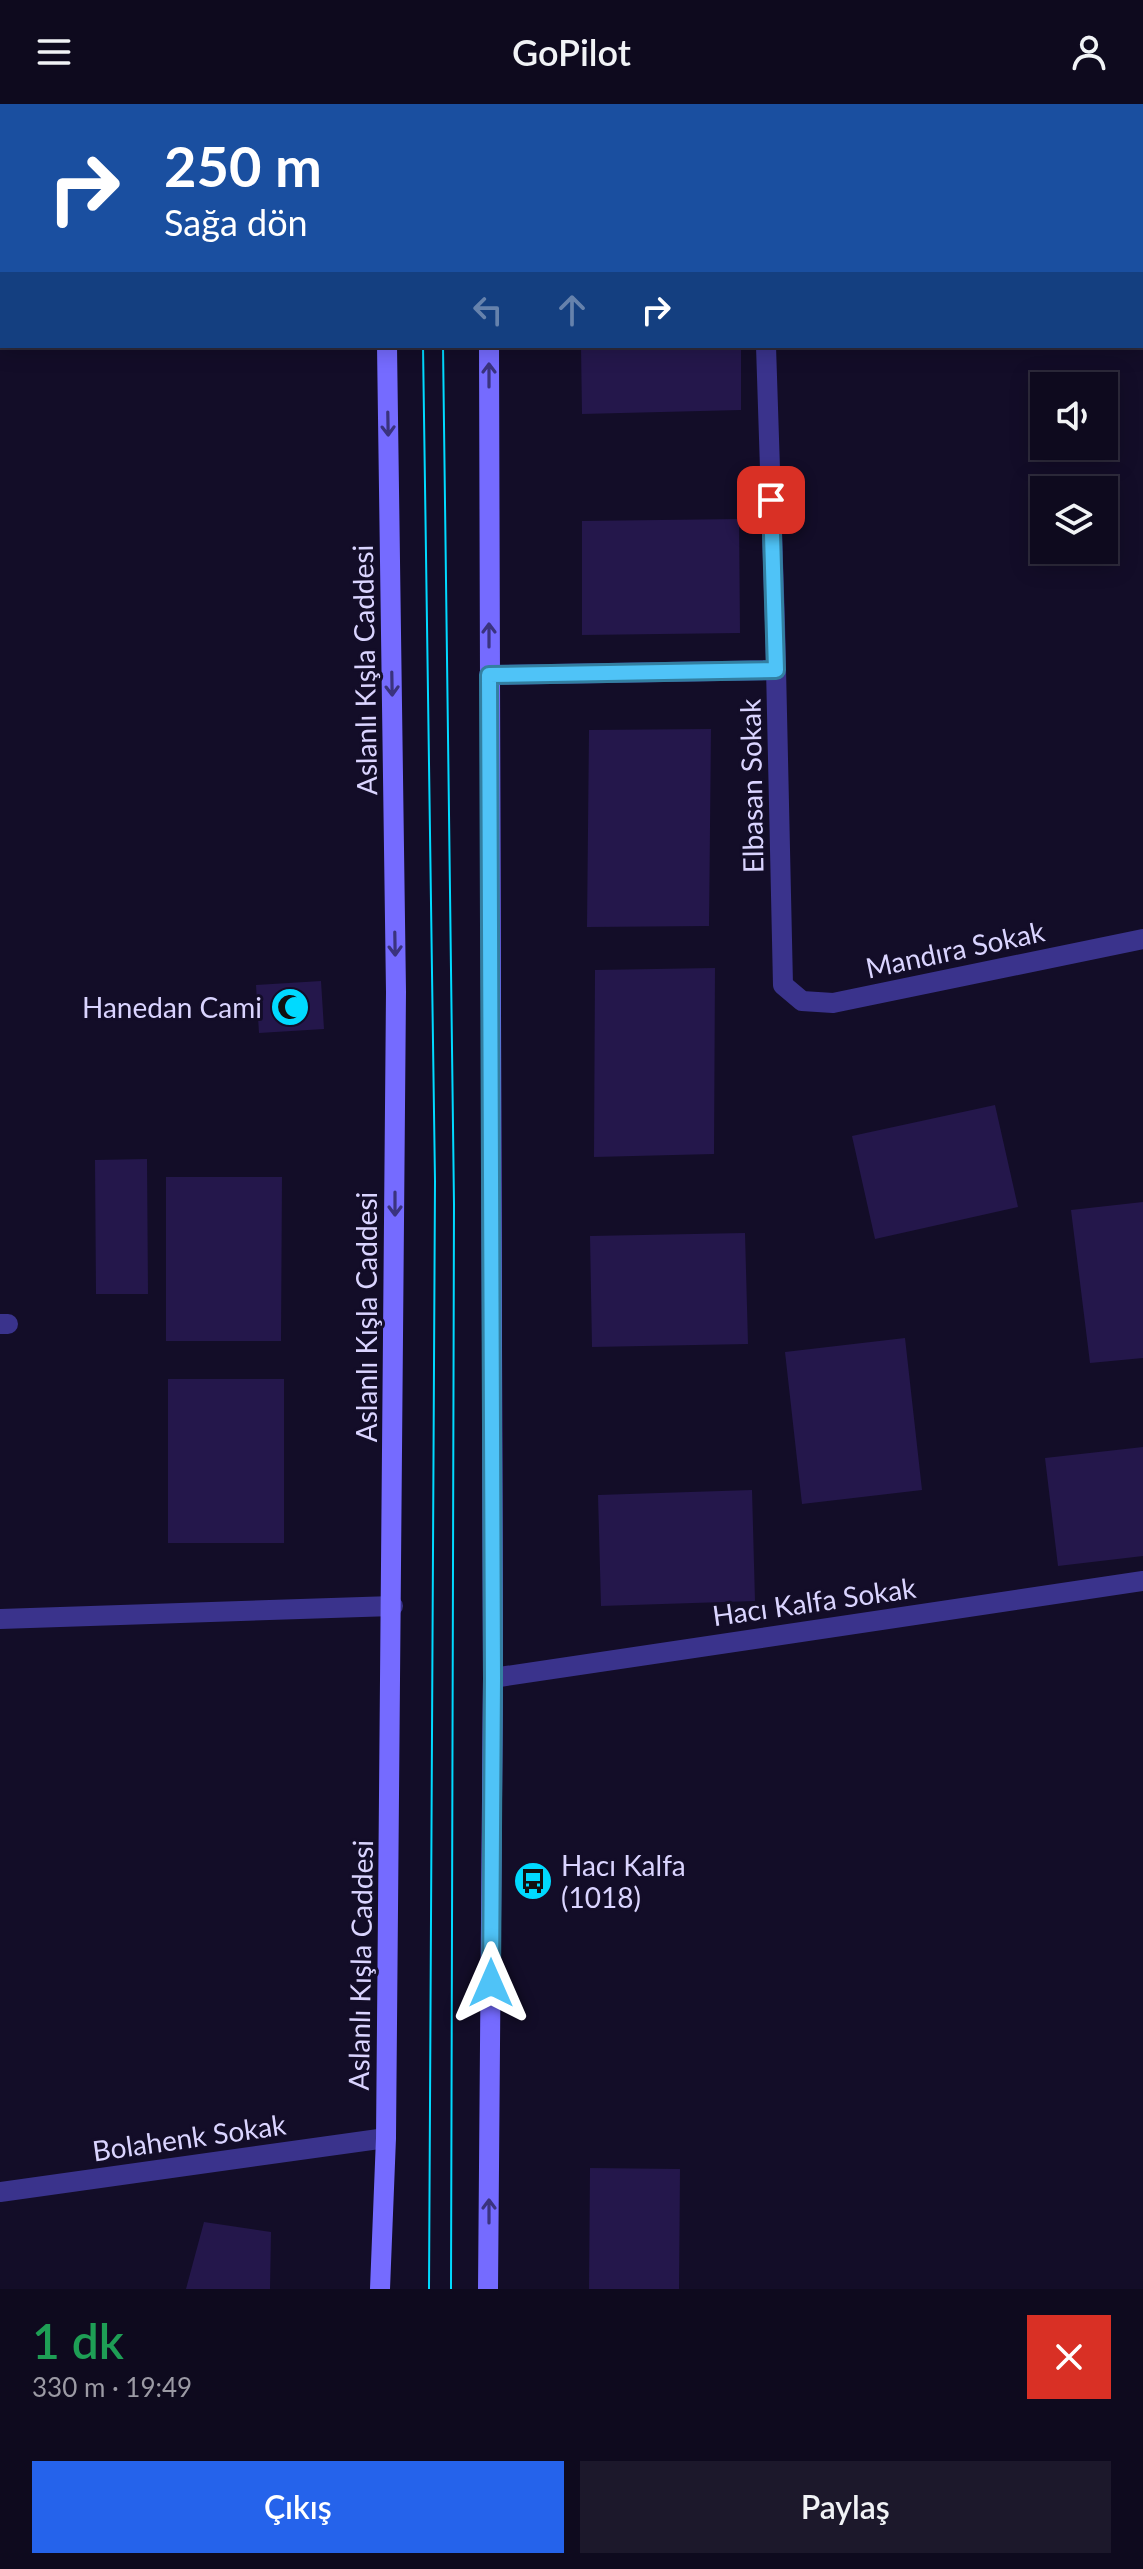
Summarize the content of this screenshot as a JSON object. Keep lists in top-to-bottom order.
{
  "streets": {
    "main road": ["Aslanlı Kışla Caddesi"],
    "street": [
      "Elbasan Sokak",
      "Mandıra Sokak",
      "Hacı Kalfa Sokak",
      "Bolahenk Sokak"
    ]
  },
  "crossings": [
    ["Aslanlı Kışla Caddesi", "Bolahenk Sokak"],
    ["Elbasan Sokak", "Mandıra Sokak"]
  ],
  "places": {
    "mosque": ["Hanedan Cami"],
    "bus stop": ["Hacı Kalfa (1018)"]
  },
  "page": {
    "header": "GoPilot",
    "turn": ["250 m", "Sağa dön"],
    "heading": ["1 dk", "330 m · 19:49"],
    "buttons": ["Çıkış", "Paylaş"]
  }
}
